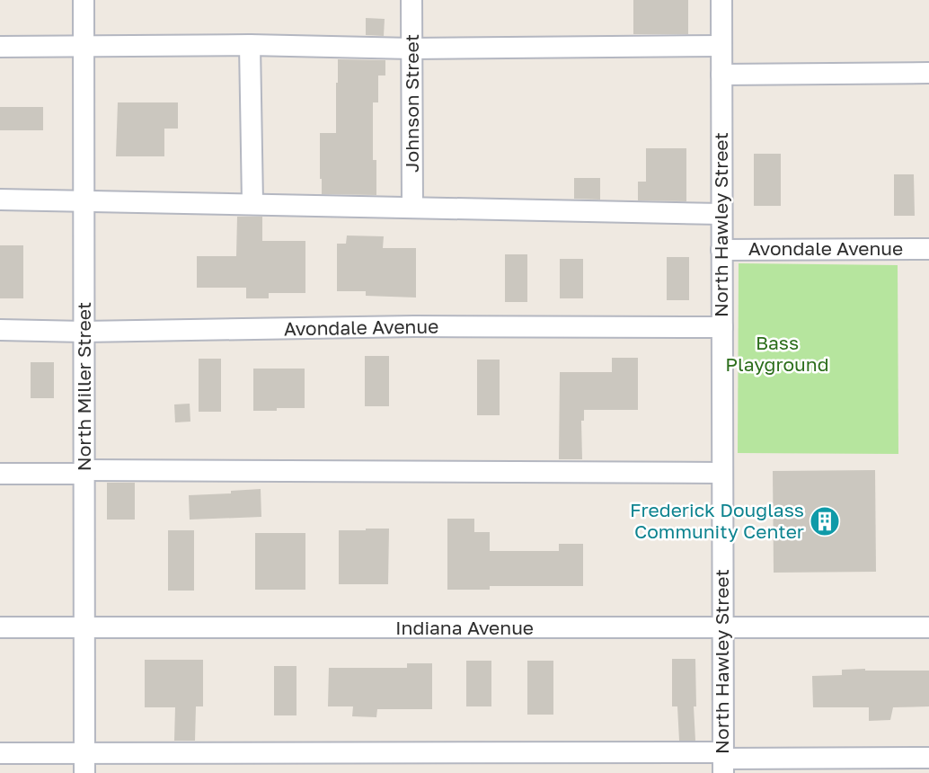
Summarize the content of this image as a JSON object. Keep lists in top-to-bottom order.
{
  "streets": {
    "street": [
      "Johnson Street",
      "North Hawley Street",
      "Avondale Avenue",
      "North Miller Street",
      "Indiana Avenue"
    ]
  },
  "crossings": [
    ["North Hawley Street", "Avondale Avenue"],
    ["North Hawley Street", "Indiana Avenue"],
    ["Avondale Avenue", "North Miller Street"],
    ["North Miller Street", "Indiana Avenue"]
  ],
  "parks": ["Bass Playground"],
  "places": {
    "building": ["Frederick Douglass Community Center"]
  }
}
